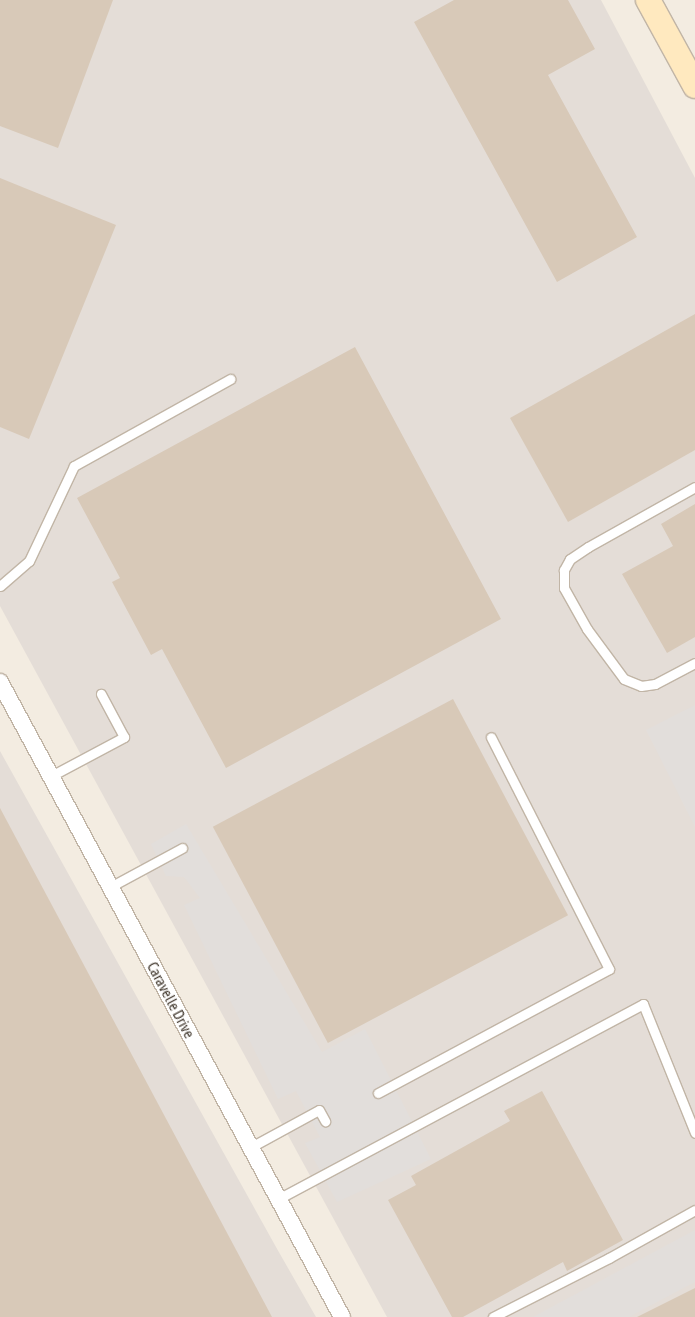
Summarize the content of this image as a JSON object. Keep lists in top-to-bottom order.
{
  "streets": {
    "street": ["Caravelle Drive"]
  }
}
